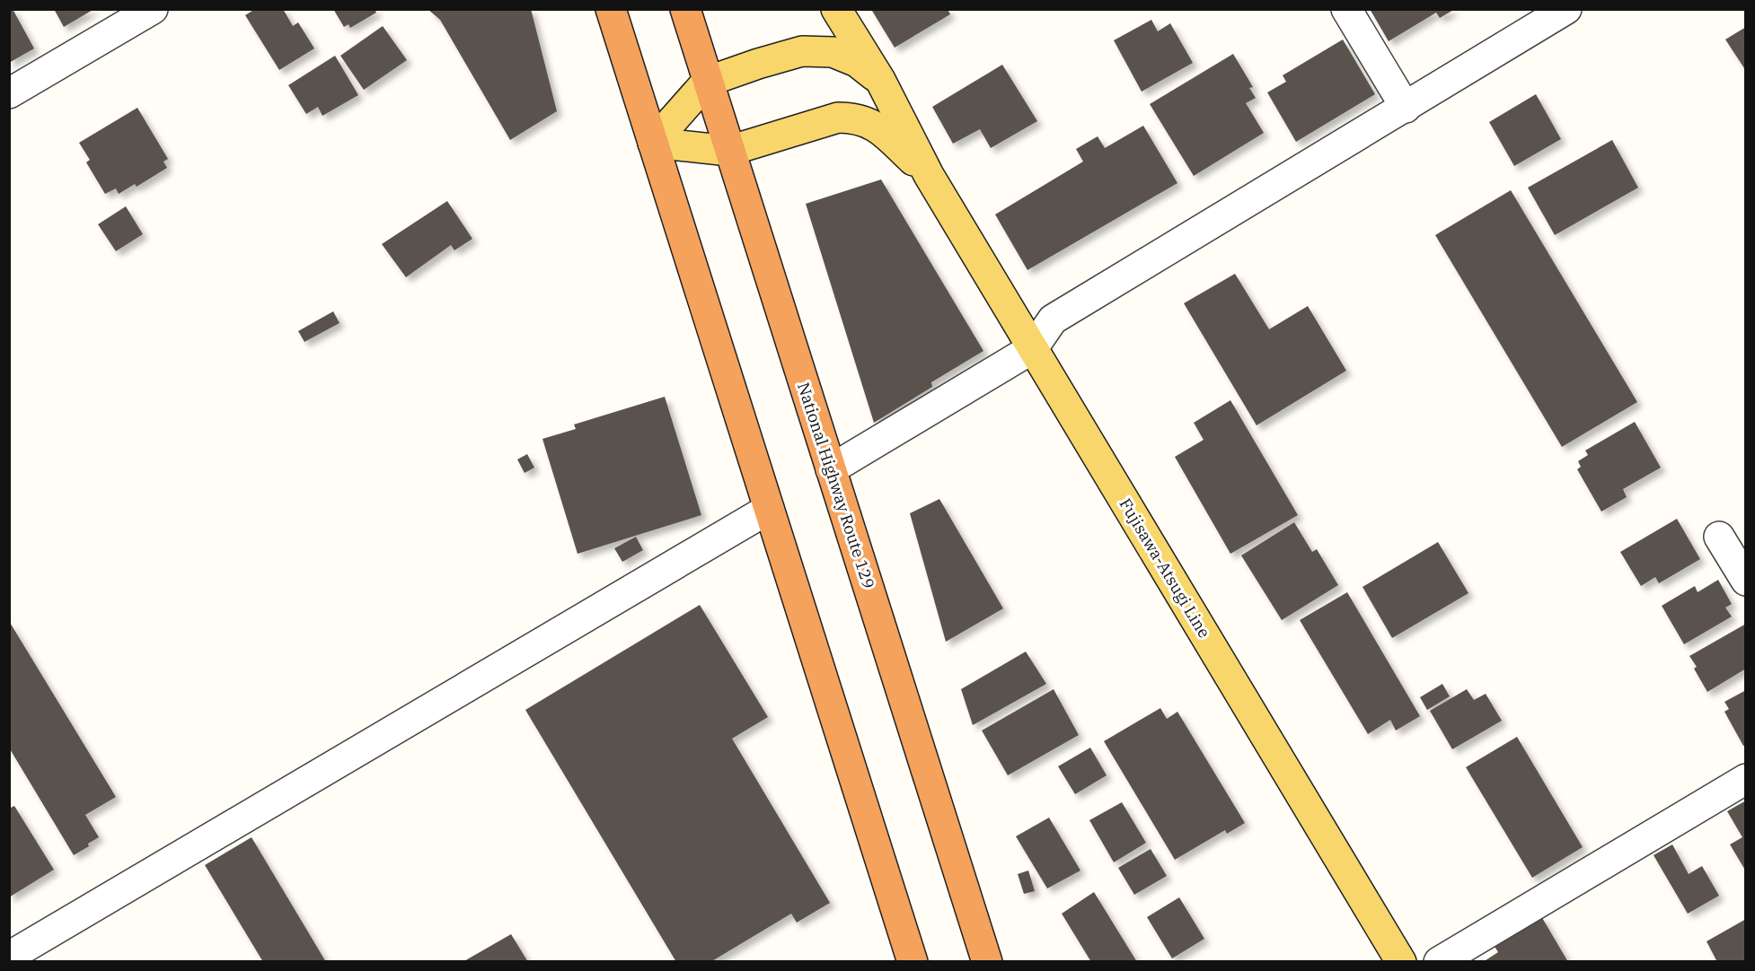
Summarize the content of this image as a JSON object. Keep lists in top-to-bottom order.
{
  "streets": {
    "highway": ["National Highway Route 129"],
    "main road": ["Fujisawa-Atsugi Line"]
  },
  "crossings": [
    ["National Highway Route 129", "Fujisawa-Atsugi Line"]
  ]
}
